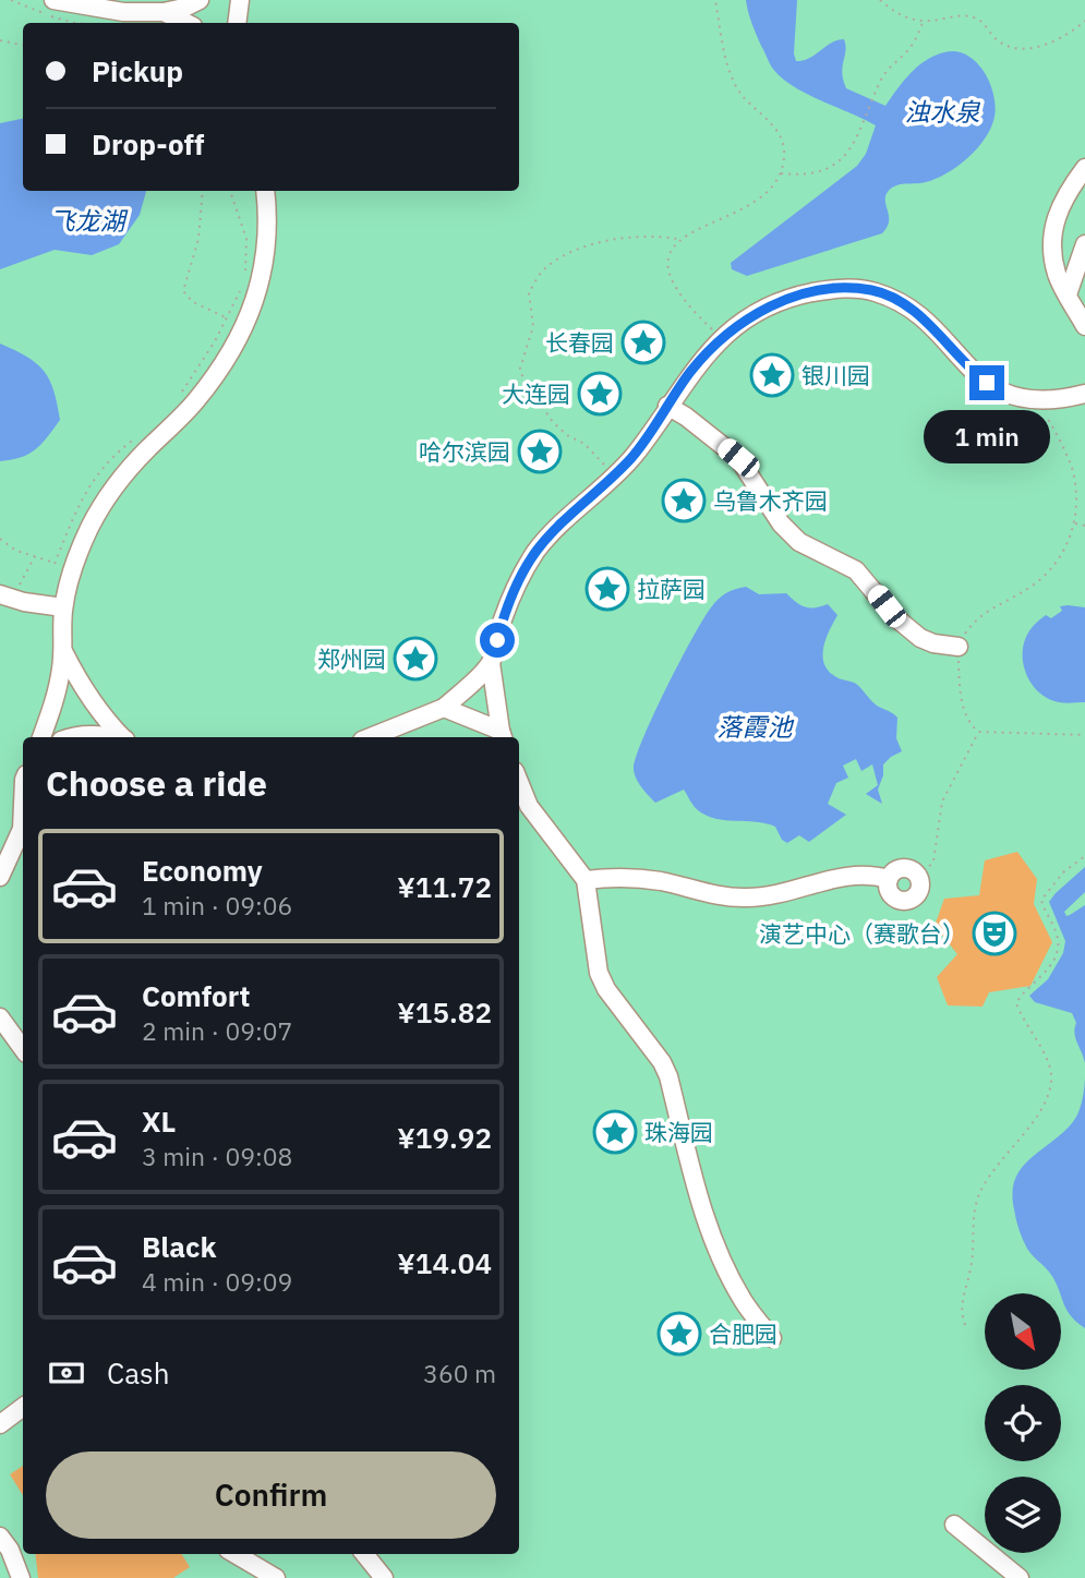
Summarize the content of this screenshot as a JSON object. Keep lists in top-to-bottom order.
{
  "water": ["浊水泉", "飞龙湖", "落霞池"],
  "places": {
    "place": [
      "长春园",
      "银川园",
      "大连园",
      "哈尔滨园",
      "乌鲁木齐园",
      "拉萨园",
      "郑州园",
      "珠海园",
      "合肥园"
    ],
    "theatre": ["演艺中心（赛歌台）"]
  },
  "north": "bottom right",
  "page": {
    "banner": ["Pickup", "Drop-off"],
    "bubble": "1 min",
    "heading": "Choose a ride",
    "list": [
      {
        "name": "Economy",
        "note": "1 min · 09:06",
        "value": "¥11.72"
      },
      {
        "name": "Comfort",
        "note": "2 min · 09:07",
        "value": "¥15.82"
      },
      {
        "name": "XL",
        "note": "3 min · 09:08",
        "value": "¥19.92"
      },
      {
        "name": "Black",
        "note": "4 min · 09:09",
        "value": "¥14.04"
      }
    ],
    "pay": ["Cash", "360 m"],
    "buttons": "Confirm"
  }
}
